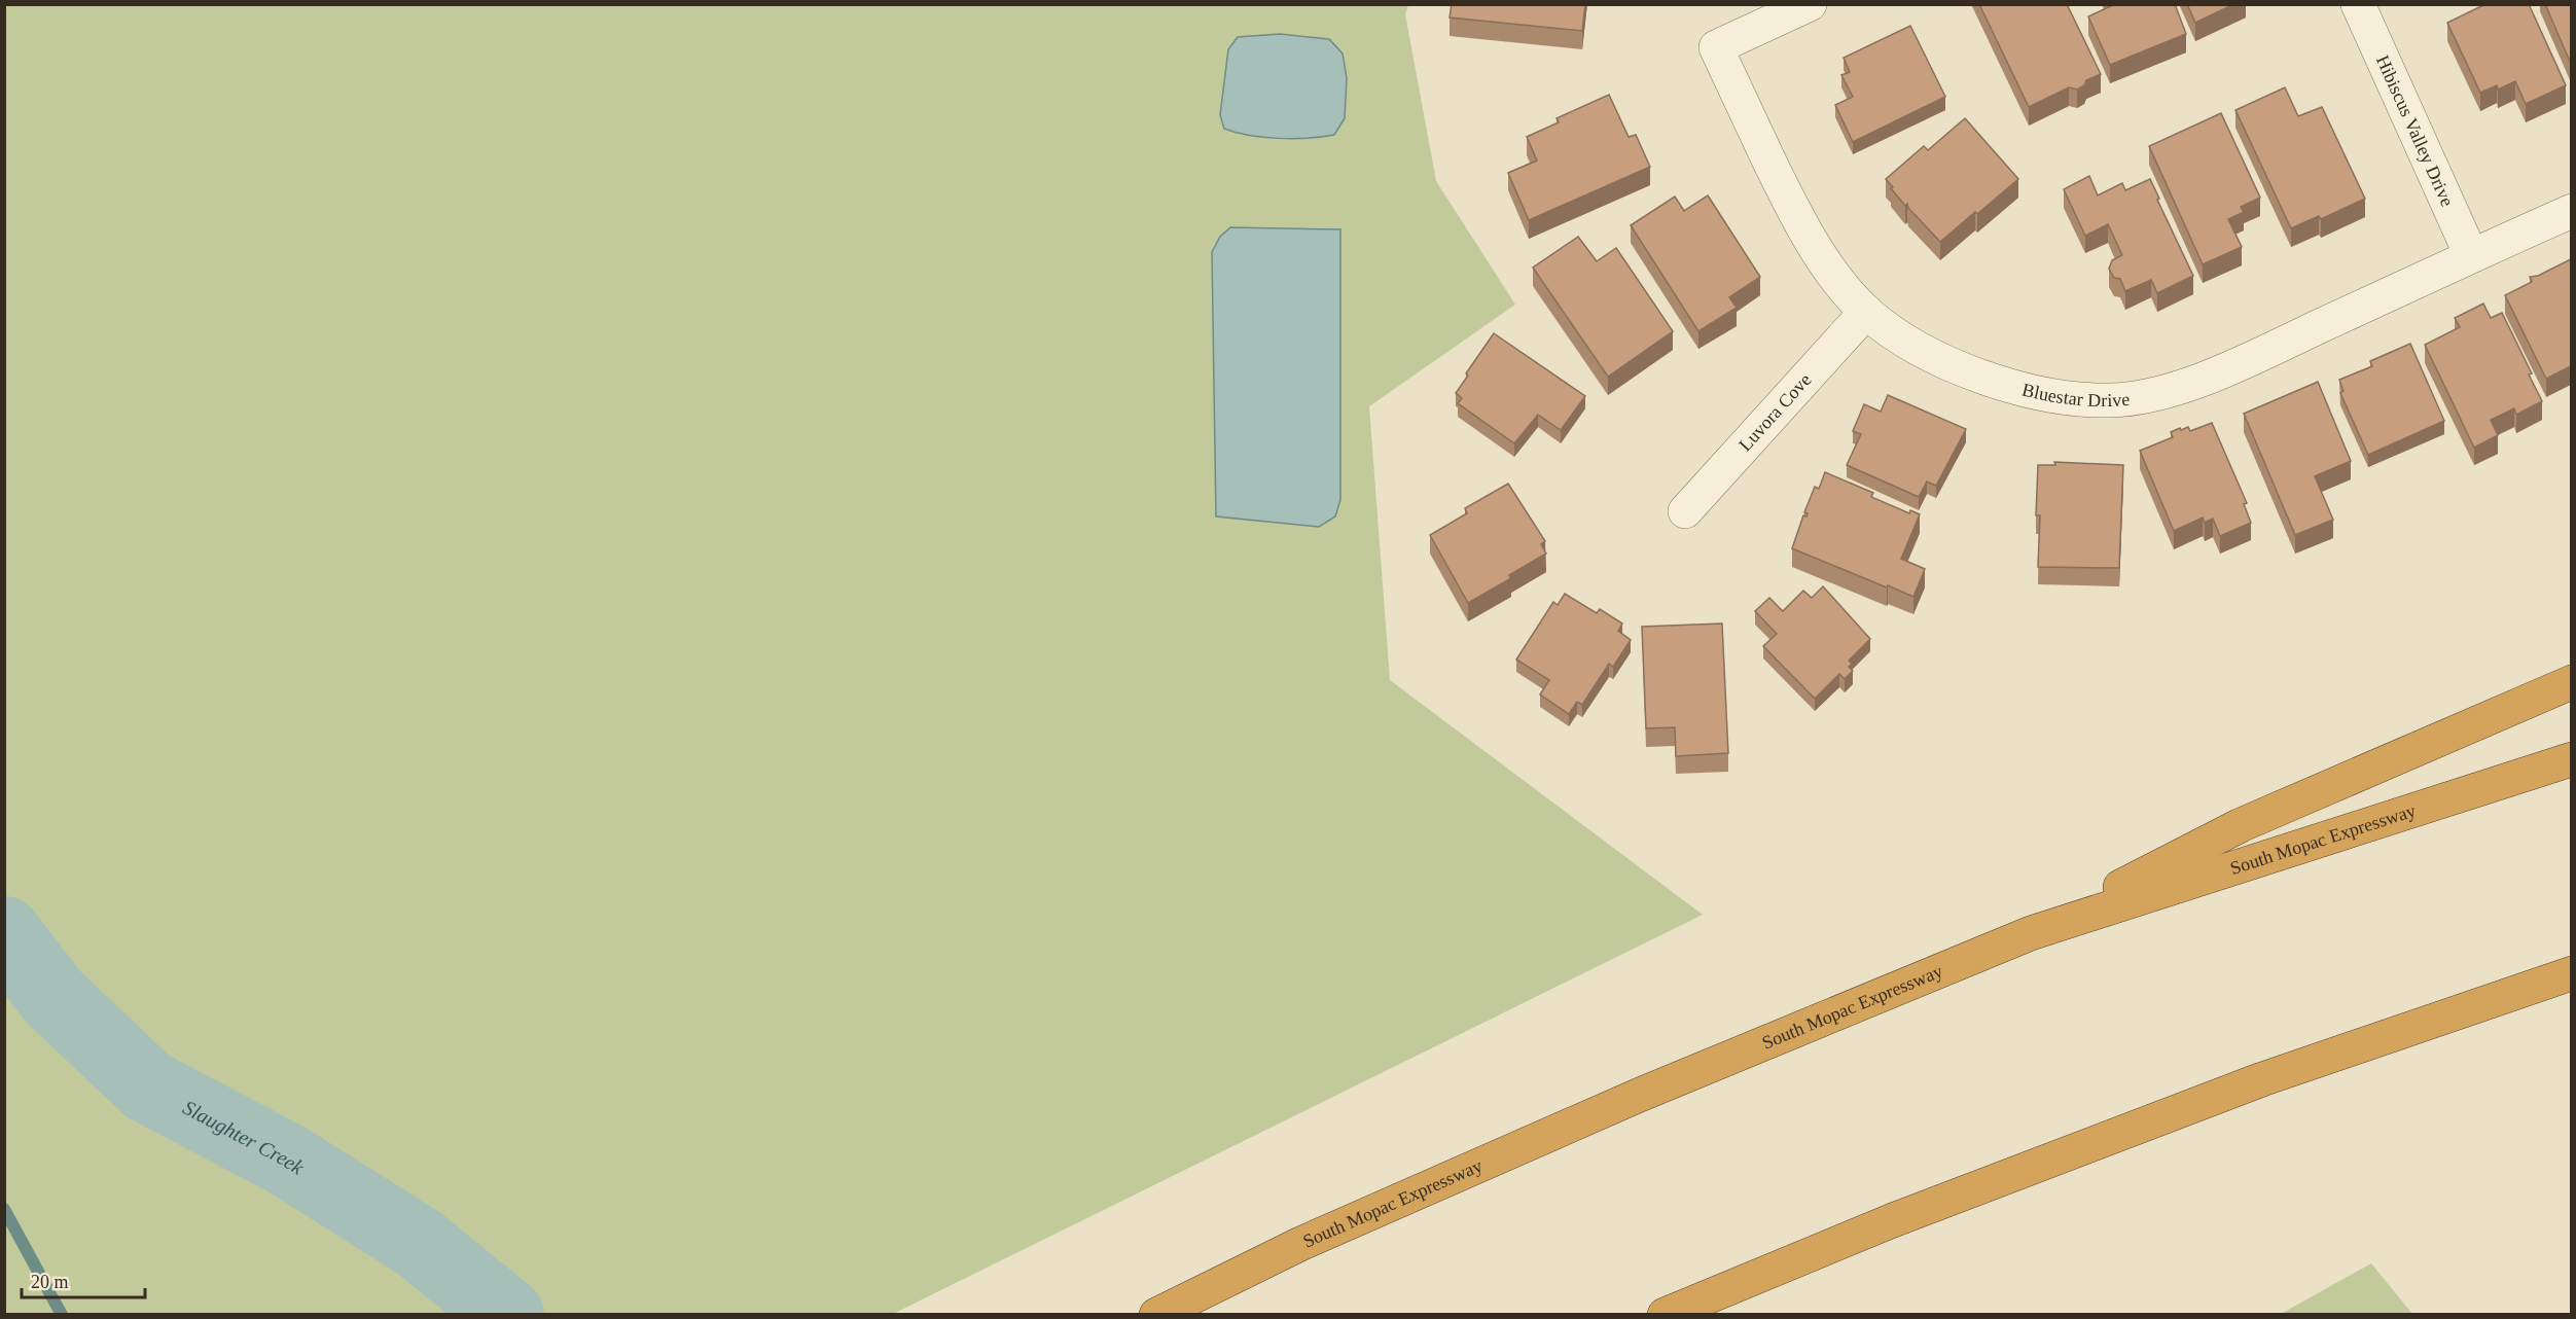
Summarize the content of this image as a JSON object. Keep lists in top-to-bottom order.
{
  "streets": {
    "highway": ["South Mopac Expressway"],
    "street": ["Hibiscus Valley Drive", "Bluestar Drive", "Luvora Cove"]
  },
  "crossings": [
    ["Hibiscus Valley Drive", "Bluestar Drive"],
    ["Bluestar Drive", "Luvora Cove"]
  ],
  "water": ["Slaughter Creek"],
  "scale_bar": "20 m"
}
